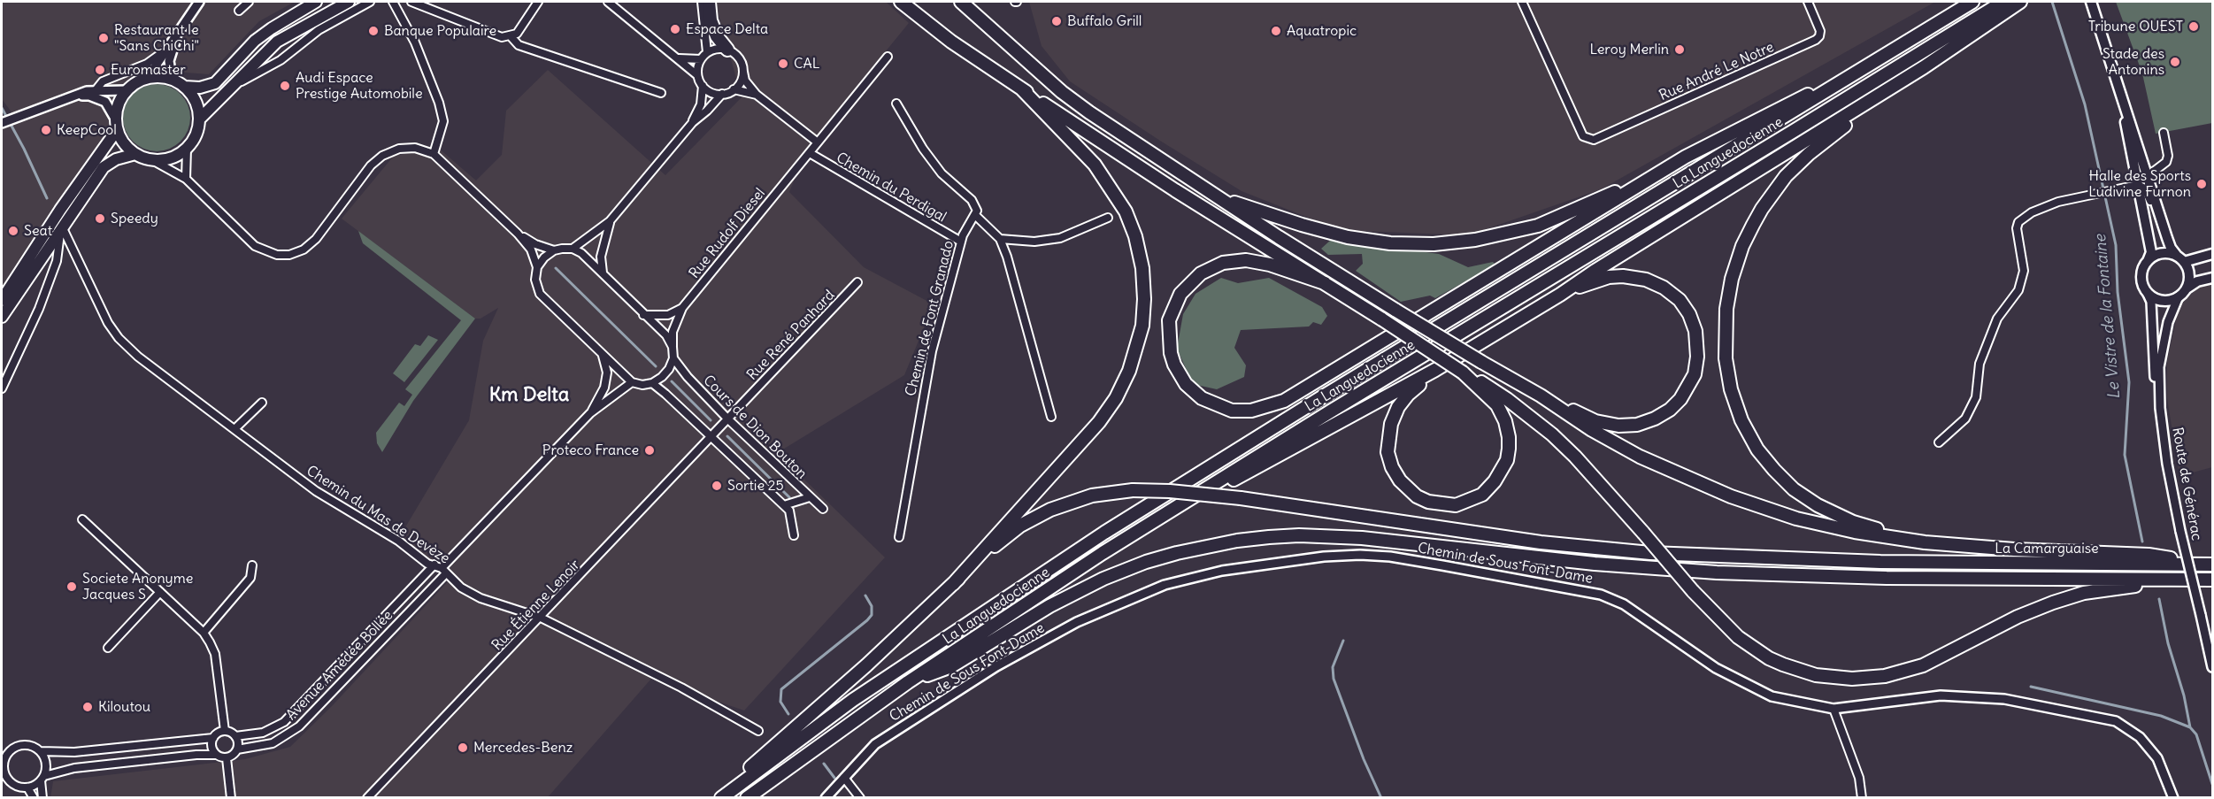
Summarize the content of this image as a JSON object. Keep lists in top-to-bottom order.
{
  "streets": {
    "highway": ["La Languedocienne", "La Camarguaise"],
    "street": [
      "Rue André Le Notre",
      "Chemin du Perdigal",
      "Rue Rudolf Diesel",
      "Chemin de Font Granado",
      "Rue René Panhard",
      "Cours de Dion Bouton",
      "Route de Générac",
      "Chemin du Mas de Devèze",
      "Chemin de Sous Font-Dame",
      "Rue Étienne Lenoir",
      "Avenue Amédée Bollée"
    ]
  },
  "crossings": [
    ["Chemin du Perdigal", "Rue Rudolf Diesel"],
    ["Chemin du Perdigal", "Chemin de Font Granado"],
    ["Rue Rudolf Diesel", "Cours de Dion Bouton"],
    ["Rue René Panhard", "Cours de Dion Bouton"],
    ["Rue René Panhard", "Rue Étienne Lenoir"],
    ["Chemin du Mas de Devèze", "Rue Étienne Lenoir"],
    ["Chemin du Mas de Devèze", "Avenue Amédée Bollée"]
  ],
  "districts": ["Km Delta"],
  "water": ["Le Vistre de la Fontaine"],
  "places": [
    "Buffalo Grill",
    "Tribune OUEST",
    "Espace Delta",
    "Banque Populaire",
    "Aquatropic",
    "Restaurant le \"Sans ChiChi\"",
    "Leroy Merlin",
    "Stade des Antonins",
    "CAL",
    "Euromaster",
    "Audi Espace Prestige Automobile",
    "KeepCool",
    "Halle des Sports Ludivine Furnon",
    "Speedy",
    "Seat",
    "Proteco France",
    "Sortie 25",
    "Societe Anonyme Jacques S",
    "Kiloutou",
    "Mercedes-Benz"
  ]
}
